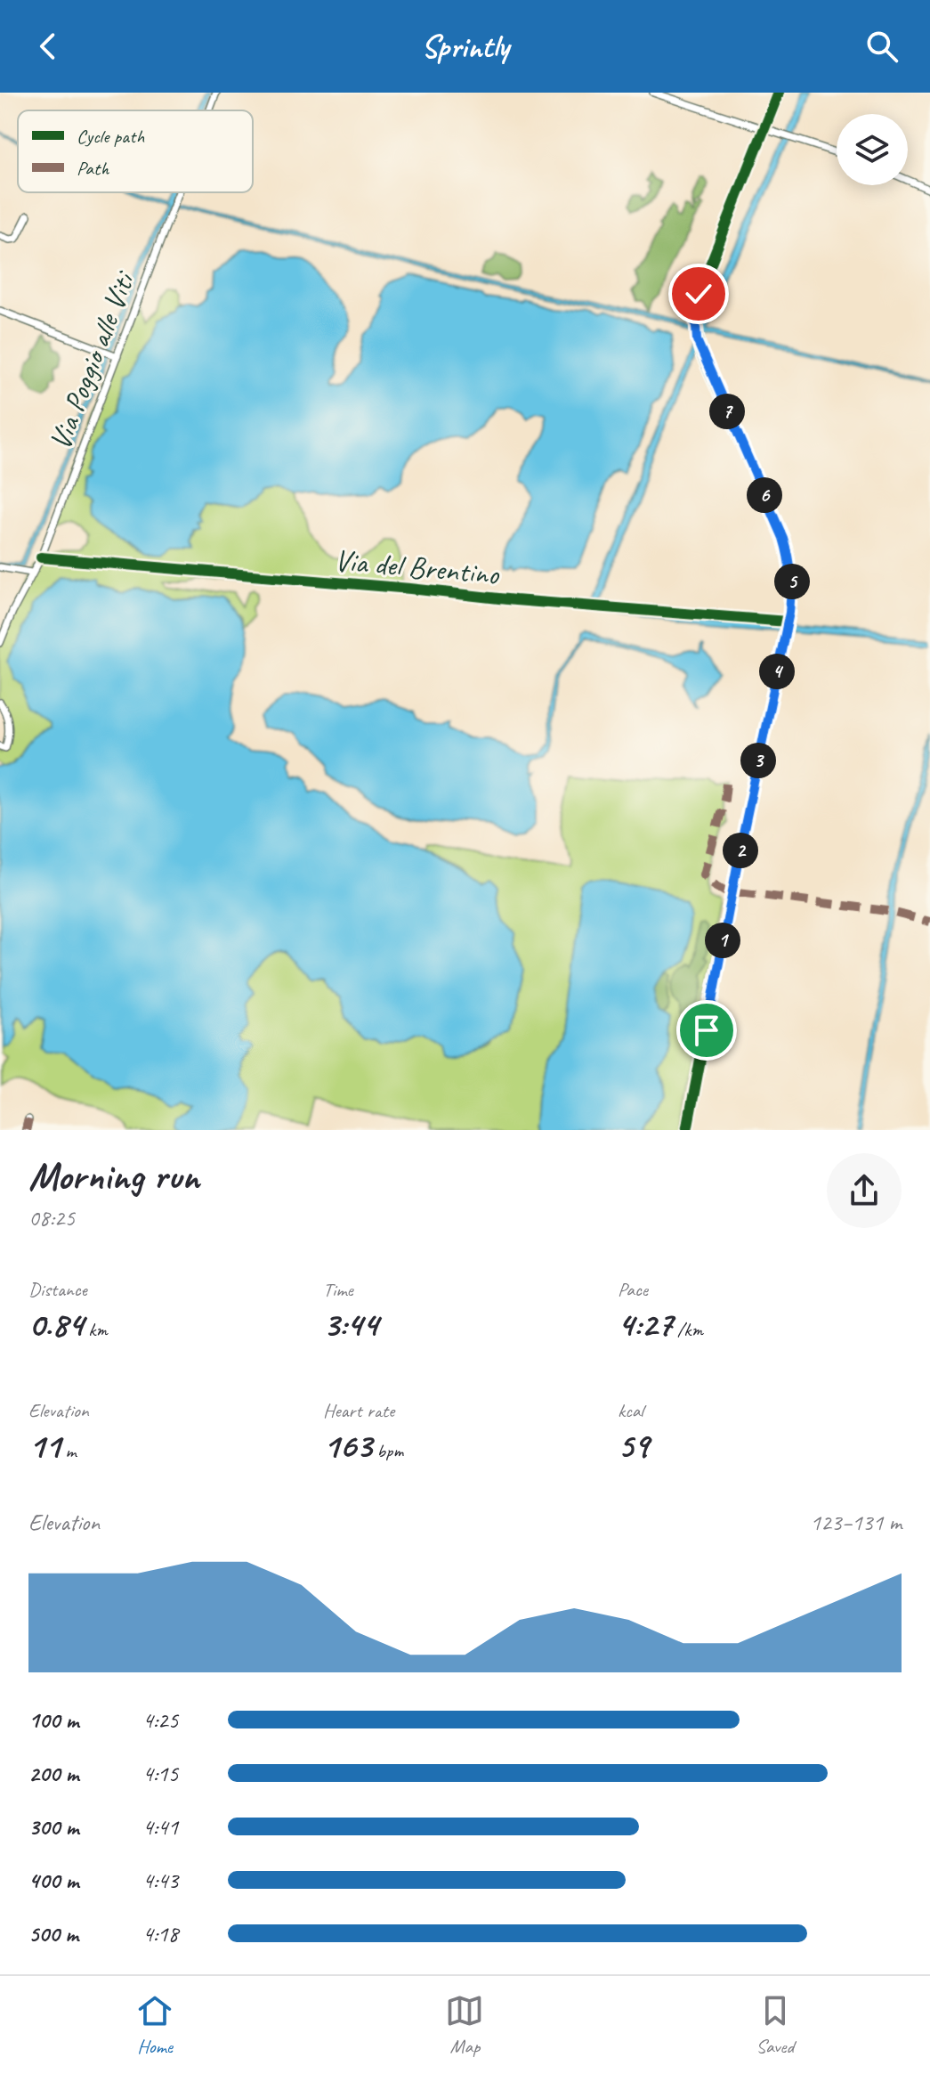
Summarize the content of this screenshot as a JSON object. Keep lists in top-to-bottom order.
{
  "streets": {
    "street": ["Via Poggio alle Viti", "Via del Brentino"]
  },
  "crossings": [
    ["Via Poggio alle Viti", "Via del Brentino"]
  ],
  "legend": ["Cycle path", "Path"],
  "page": {
    "header": "Sprintly",
    "pins": [
      "7",
      "6",
      "5",
      "4",
      "3",
      "2",
      "1"
    ],
    "heading": ["Morning run", "08:25"],
    "stats": [
      ["Distance", "0.84 km"],
      ["Time", "3:44"],
      ["Pace", "4:27 /km"],
      ["Elevation", "11 m"],
      ["Heart rate", "163 bpm"],
      ["kcal", "59"]
    ],
    "chart": ["Elevation", "123–131 m"],
    "list": [
      {
        "name": "100 m",
        "note": "4:25"
      },
      {
        "name": "200 m",
        "note": "4:15"
      },
      {
        "name": "300 m",
        "note": "4:41"
      },
      {
        "name": "400 m",
        "note": "4:43"
      },
      {
        "name": "500 m",
        "note": "4:18"
      }
    ],
    "tabs": ["Home", "Map", "Saved"]
  }
}
